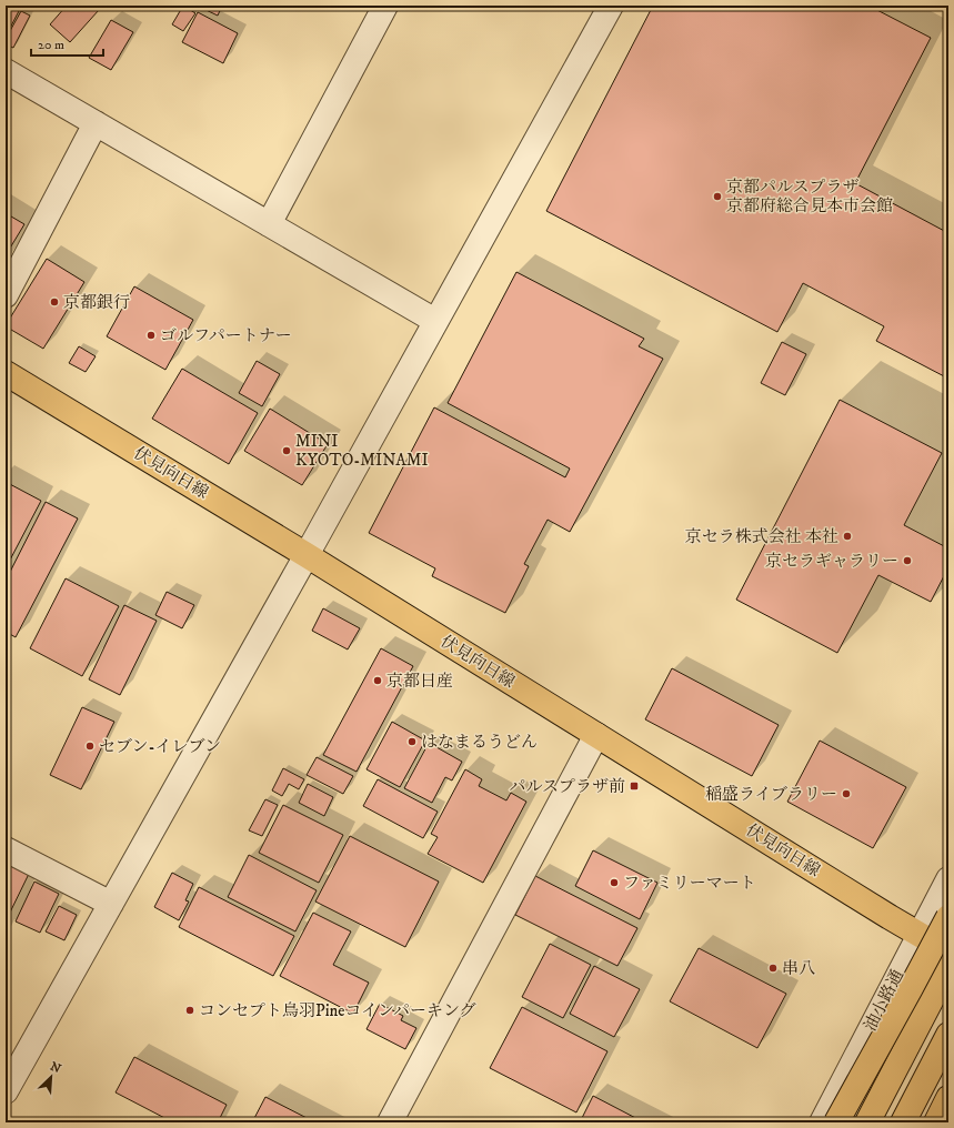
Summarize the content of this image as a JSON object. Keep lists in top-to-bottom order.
{
  "streets": {
    "main road": ["伏見向日線"],
    "street": ["油小路通"]
  },
  "crossings": [
    ["伏見向日線", "油小路通"]
  ],
  "places": {
    "other": [
      "京都パルスプラザ 京都府総合見本市会館",
      "京都銀行",
      "ゴルフパートナー",
      "MINI KYOTO-MINAMI",
      "京セラ株式会社 本社",
      "京セラギャラリー",
      "京都日産",
      "はなまるうどん",
      "セブン-イレブン",
      "稲盛ライブラリー",
      "ファミリーマート",
      "串八",
      "コンセプト鳥羽Pineコインパーキング"
    ],
    "transit": ["パルスプラザ前"]
  },
  "scale_bar": "20 m",
  "north": "top right"
}
